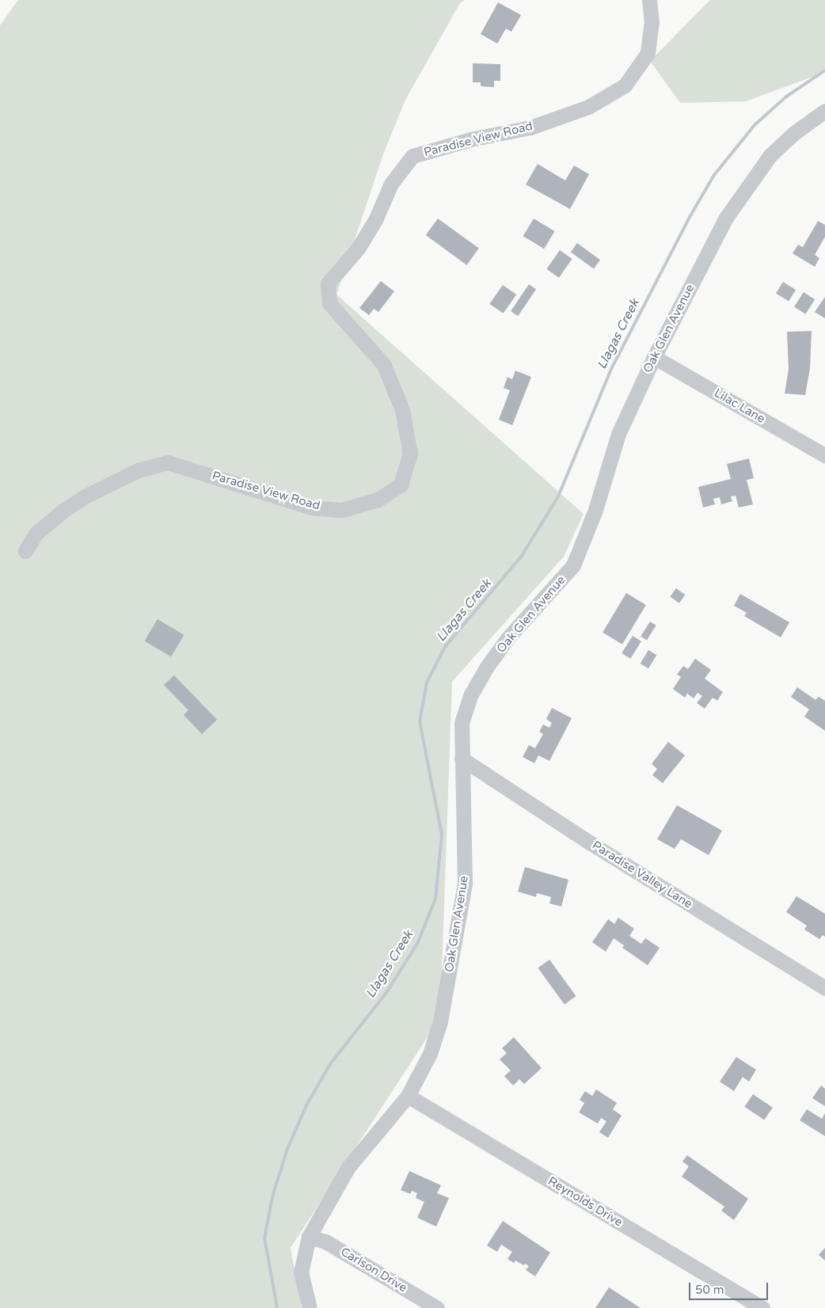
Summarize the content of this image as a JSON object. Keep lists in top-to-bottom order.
{
  "streets": {
    "street": [
      "Paradise View Road",
      "Oak Glen Avenue",
      "Lilac Lane",
      "Paradise Valley Lane",
      "Reynolds Drive",
      "Carlson Drive"
    ]
  },
  "crossings": [
    ["Oak Glen Avenue", "Lilac Lane"],
    ["Oak Glen Avenue", "Paradise Valley Lane"],
    ["Oak Glen Avenue", "Reynolds Drive"],
    ["Oak Glen Avenue", "Carlson Drive"]
  ],
  "water": ["Llagas Creek"],
  "scale_bar": "50 m"
}
